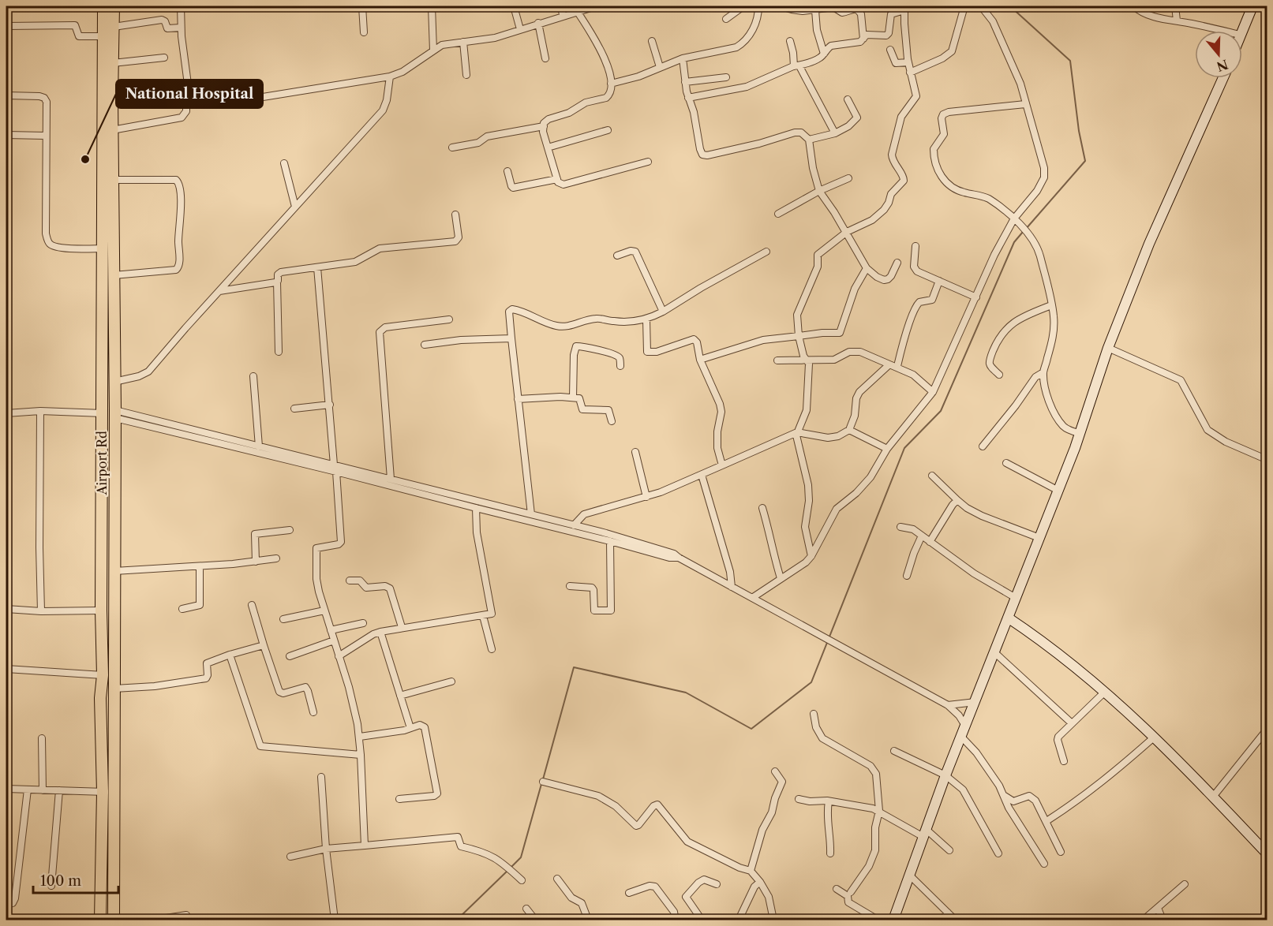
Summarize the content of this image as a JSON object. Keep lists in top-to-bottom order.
{
  "streets": {
    "main road": ["Airport Rd"]
  },
  "places": ["National Hospital"],
  "scale_bar": "100 m",
  "north": "bottom"
}
